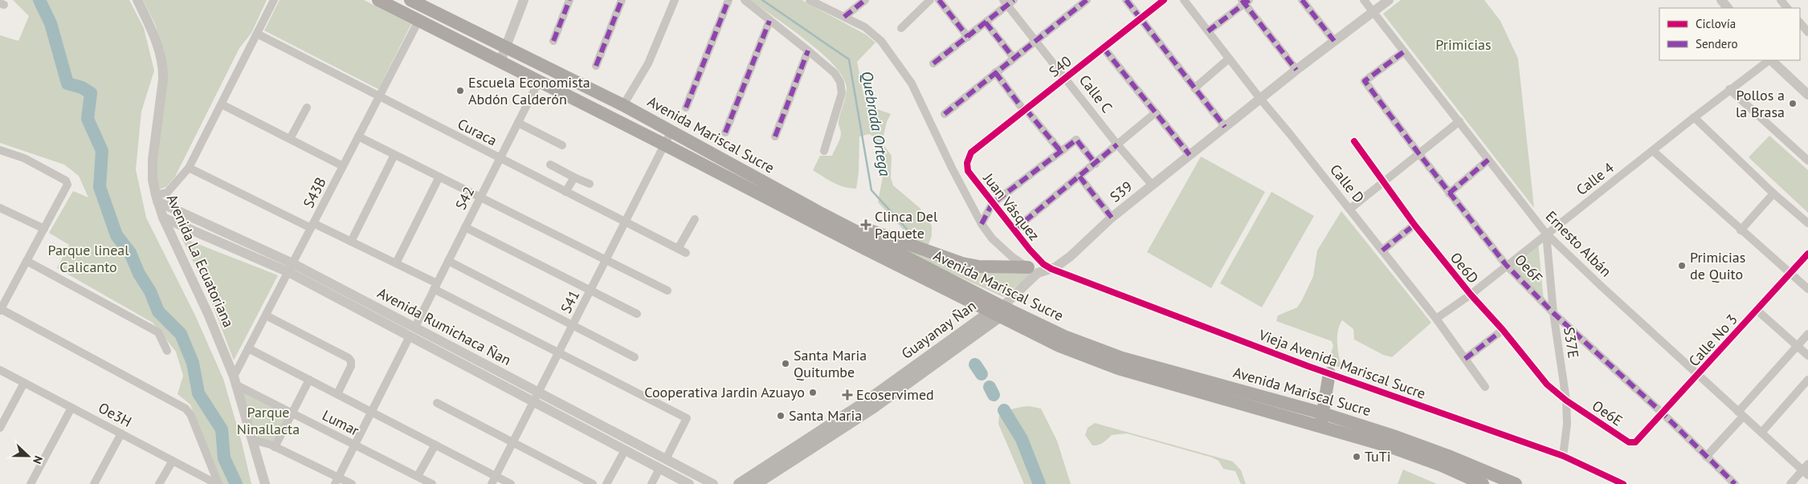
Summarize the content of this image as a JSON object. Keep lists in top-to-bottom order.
{
  "streets": {
    "main road": ["Avenida Mariscal Sucre", "Guayanay Ñan"],
    "street": [
      "S40",
      "Calle C",
      "Curaca",
      "Calle 4",
      "Calle D",
      "S39",
      "S43B",
      "S42",
      "Juan Vásquez",
      "Ernesto Albán",
      "Avenida La Ecuatoriana",
      "Oe6D",
      "Oe6F",
      "S41",
      "Avenida Rumichaca Ñan",
      "Calle No 3",
      "S37E",
      "Vieja Avenida Mariscal Sucre",
      "Oe6E",
      "Oe3H",
      "Lumar"
    ]
  },
  "crossings": [
    ["S40", "Calle C"],
    ["S40", "Juan Vásquez"],
    ["Calle C", "S39"],
    ["Curaca", "S43B"],
    ["Curaca", "S42"],
    ["Curaca", "S41"],
    ["Avenida Mariscal Sucre", "S39"],
    ["Avenida Mariscal Sucre", "S43B"],
    ["Avenida Mariscal Sucre", "S42"],
    ["Avenida Mariscal Sucre", "S41"],
    ["Avenida Mariscal Sucre", "Guayanay Ñan"],
    ["Calle 4", "Calle D"],
    ["Calle 4", "Ernesto Albán"],
    ["Calle 4", "Oe6D"],
    ["Calle 4", "Oe6F"],
    ["Calle 4", "S37E"],
    ["Calle D", "S39"],
    ["S39", "Juan Vásquez"],
    ["S39", "Ernesto Albán"],
    ["S39", "Guayanay Ñan"],
    ["S39", "Vieja Avenida Mariscal Sucre"],
    ["S43B", "Avenida La Ecuatoriana"],
    ["S43B", "Avenida Rumichaca Ñan"],
    ["S43B", "Lumar"],
    ["S42", "Avenida Rumichaca Ñan"],
    ["Juan Vásquez", "Vieja Avenida Mariscal Sucre"],
    ["Ernesto Albán", "Oe6F"],
    ["Ernesto Albán", "Calle No 3"],
    ["Ernesto Albán", "S37E"],
    ["Avenida La Ecuatoriana", "Avenida Rumichaca Ñan"],
    ["Avenida La Ecuatoriana", "Lumar"],
    ["Oe6D", "S37E"],
    ["Oe6D", "Oe6E"],
    ["Oe6F", "Calle No 3"],
    ["Oe6F", "S37E"],
    ["S41", "Avenida Rumichaca Ñan"],
    ["Calle No 3", "Oe6E"],
    ["S37E", "Vieja Avenida Mariscal Sucre"],
    ["S37E", "Oe6E"]
  ],
  "water": ["Quebrada Ortega"],
  "parks": ["Primicias", "Parque lineal Calicanto", "Parque Ninallacta"],
  "places": {
    "other": [
      "Escuela Economista Abdón Calderón",
      "Pollos a la Brasa",
      "Primicias de Quito",
      "Santa Maria Quitumbe",
      "Cooperativa Jardin Azuayo",
      "Santa Maria",
      "TuTi"
    ],
    "health": ["Clinca Del Paquete", "Ecoservimed"]
  },
  "legend": ["Ciclovía", "Sendero"],
  "north": "right"
}
